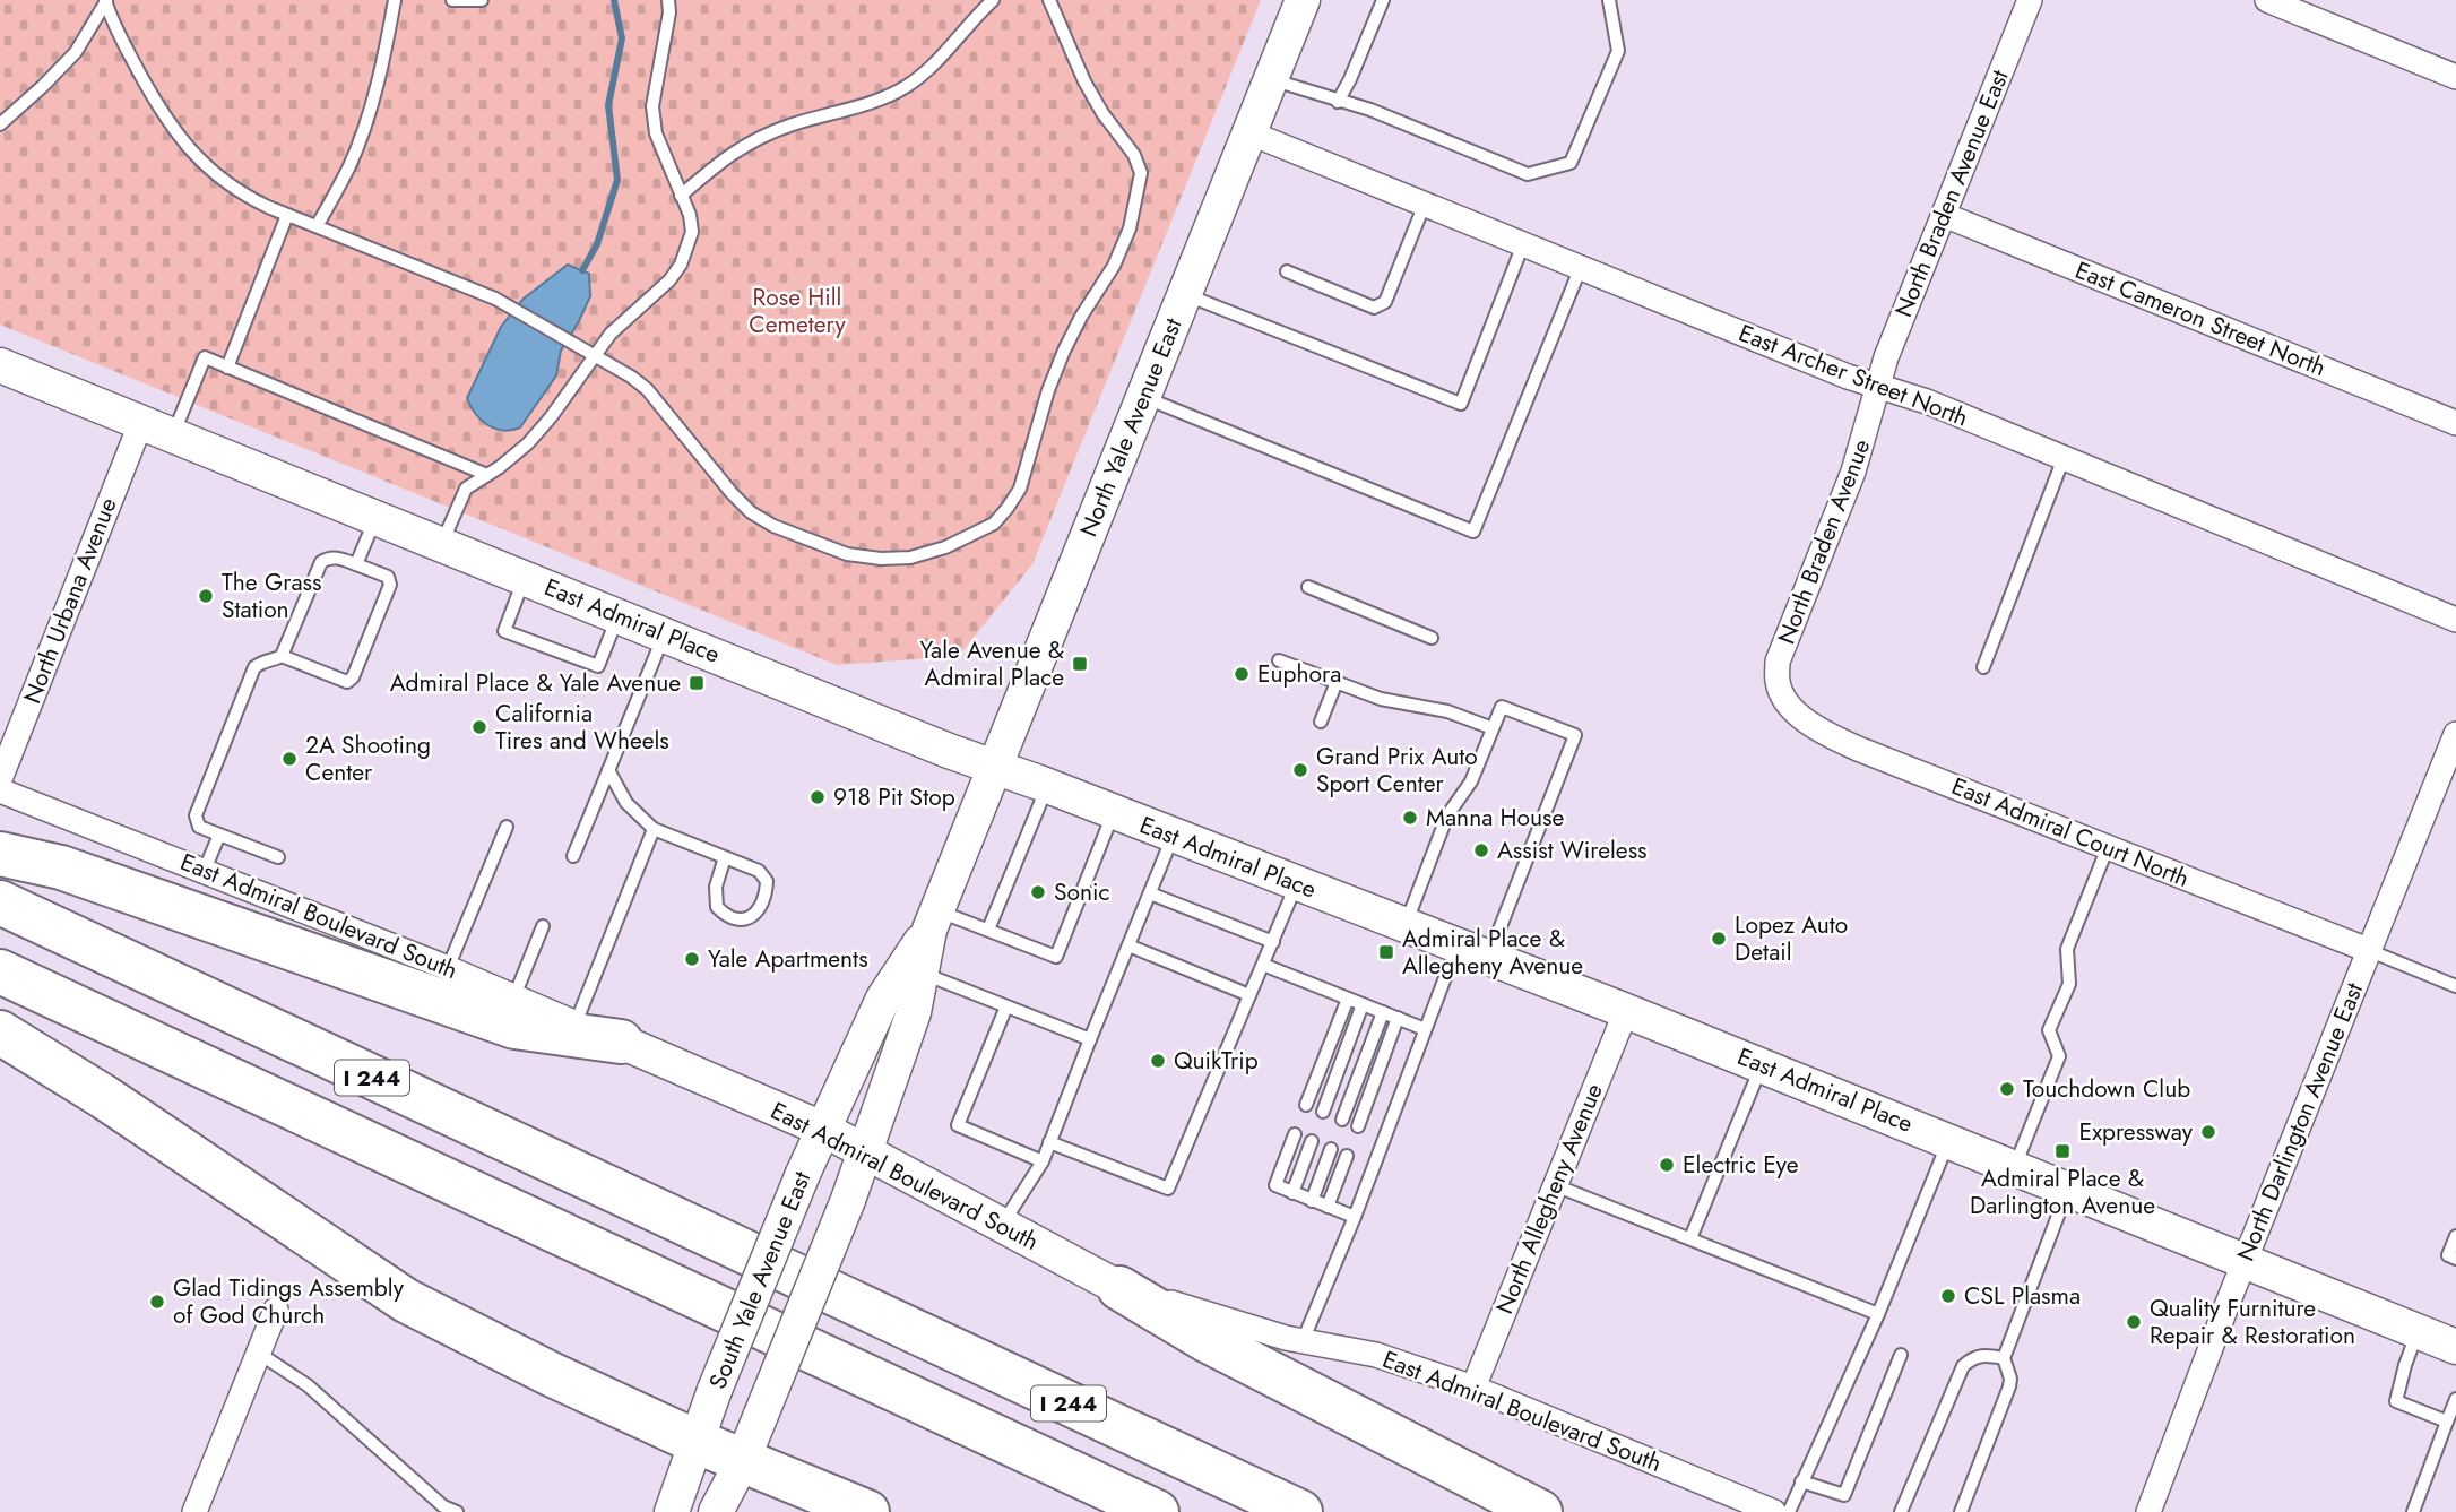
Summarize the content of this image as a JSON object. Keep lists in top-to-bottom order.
{
  "streets": {
    "highway": ["I 244"],
    "main road": [
      "North Yale Avenue East",
      "East Admiral Place",
      "East Admiral Boulevard South",
      "South Yale Avenue East"
    ],
    "street": [
      "North Braden Avenue East",
      "East Cameron Street North",
      "East Archer Street North",
      "North Braden Avenue",
      "North Urbana Avenue",
      "East Admiral Court North",
      "North Darlington Avenue East",
      "North Allegheny Avenue"
    ]
  },
  "crossings": [
    ["North Braden Avenue East", "East Cameron Street North"],
    ["North Braden Avenue East", "East Archer Street North"],
    ["North Braden Avenue East", "North Braden Avenue"],
    ["East Archer Street North", "North Yale Avenue East"],
    ["East Archer Street North", "North Braden Avenue"],
    ["North Yale Avenue East", "East Admiral Place"],
    ["North Yale Avenue East", "South Yale Avenue East"],
    ["North Braden Avenue", "East Admiral Court North"],
    ["North Urbana Avenue", "East Admiral Place"],
    ["East Admiral Place", "North Darlington Avenue East"],
    ["East Admiral Place", "North Allegheny Avenue"],
    ["East Admiral Court North", "North Darlington Avenue East"],
    ["East Admiral Boulevard South", "North Allegheny Avenue"],
    ["East Admiral Boulevard South", "South Yale Avenue East"]
  ],
  "parks": ["Rose Hill Cemetery"],
  "places": {
    "other": [
      "The Grass Station",
      "Euphora",
      "California Tires and Wheels",
      "2A Shooting Center",
      "Grand Prix Auto Sport Center",
      "918 Pit Stop",
      "Manna House",
      "Assist Wireless",
      "Sonic",
      "Lopez Auto Detail",
      "Yale Apartments",
      "QuikTrip",
      "Touchdown Club",
      "Expressway",
      "Electric Eye",
      "CSL Plasma",
      "Glad Tidings Assembly of God Church",
      "Quality Furniture Repair & Restoration"
    ],
    "transit": [
      "Yale Avenue & Admiral Place",
      "Admiral Place & Yale Avenue",
      "Admiral Place & Allegheny Avenue",
      "Admiral Place & Darlington Avenue"
    ]
  }
}
